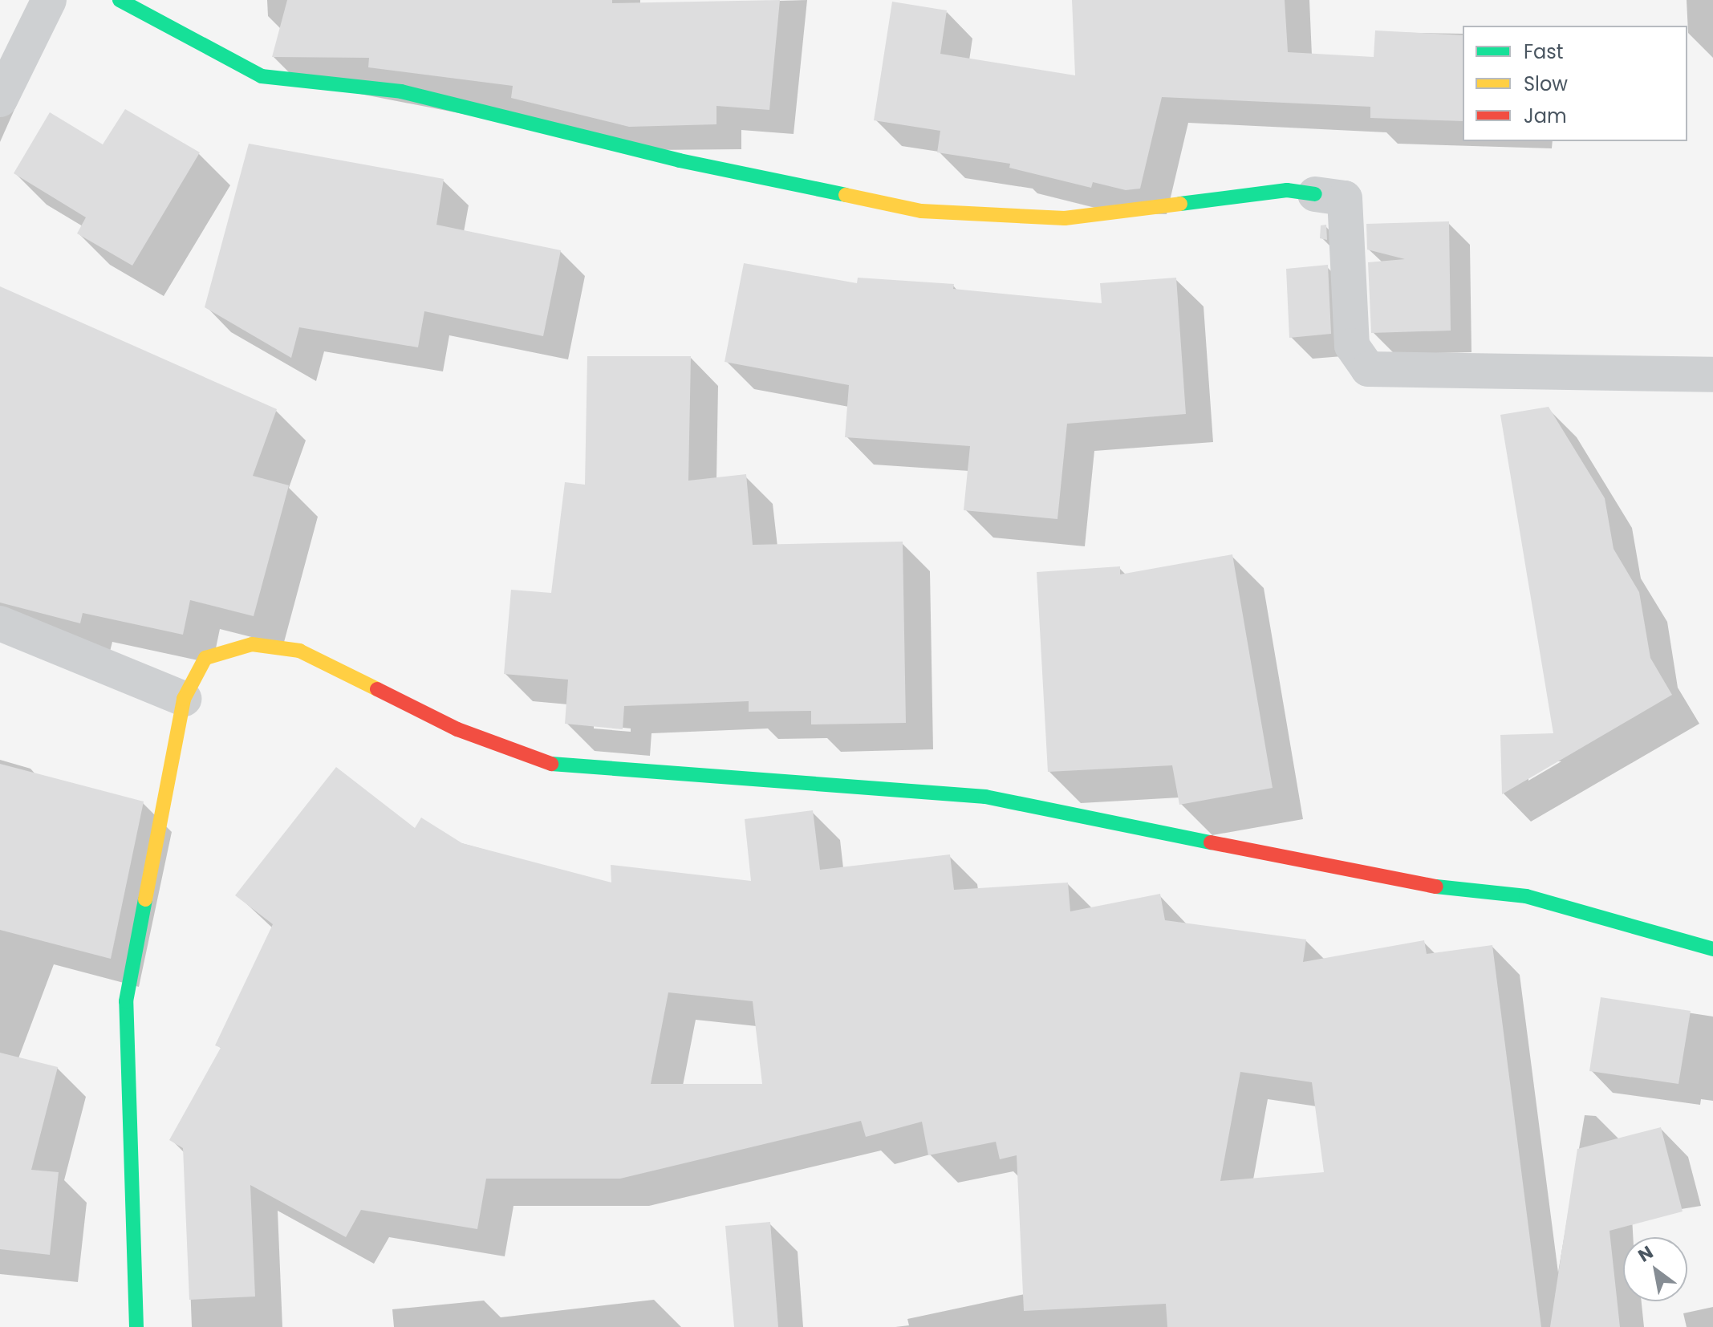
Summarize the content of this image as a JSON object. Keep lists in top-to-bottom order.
{
  "legend": ["Fast", "Slow", "Jam"],
  "north": "top left"
}
